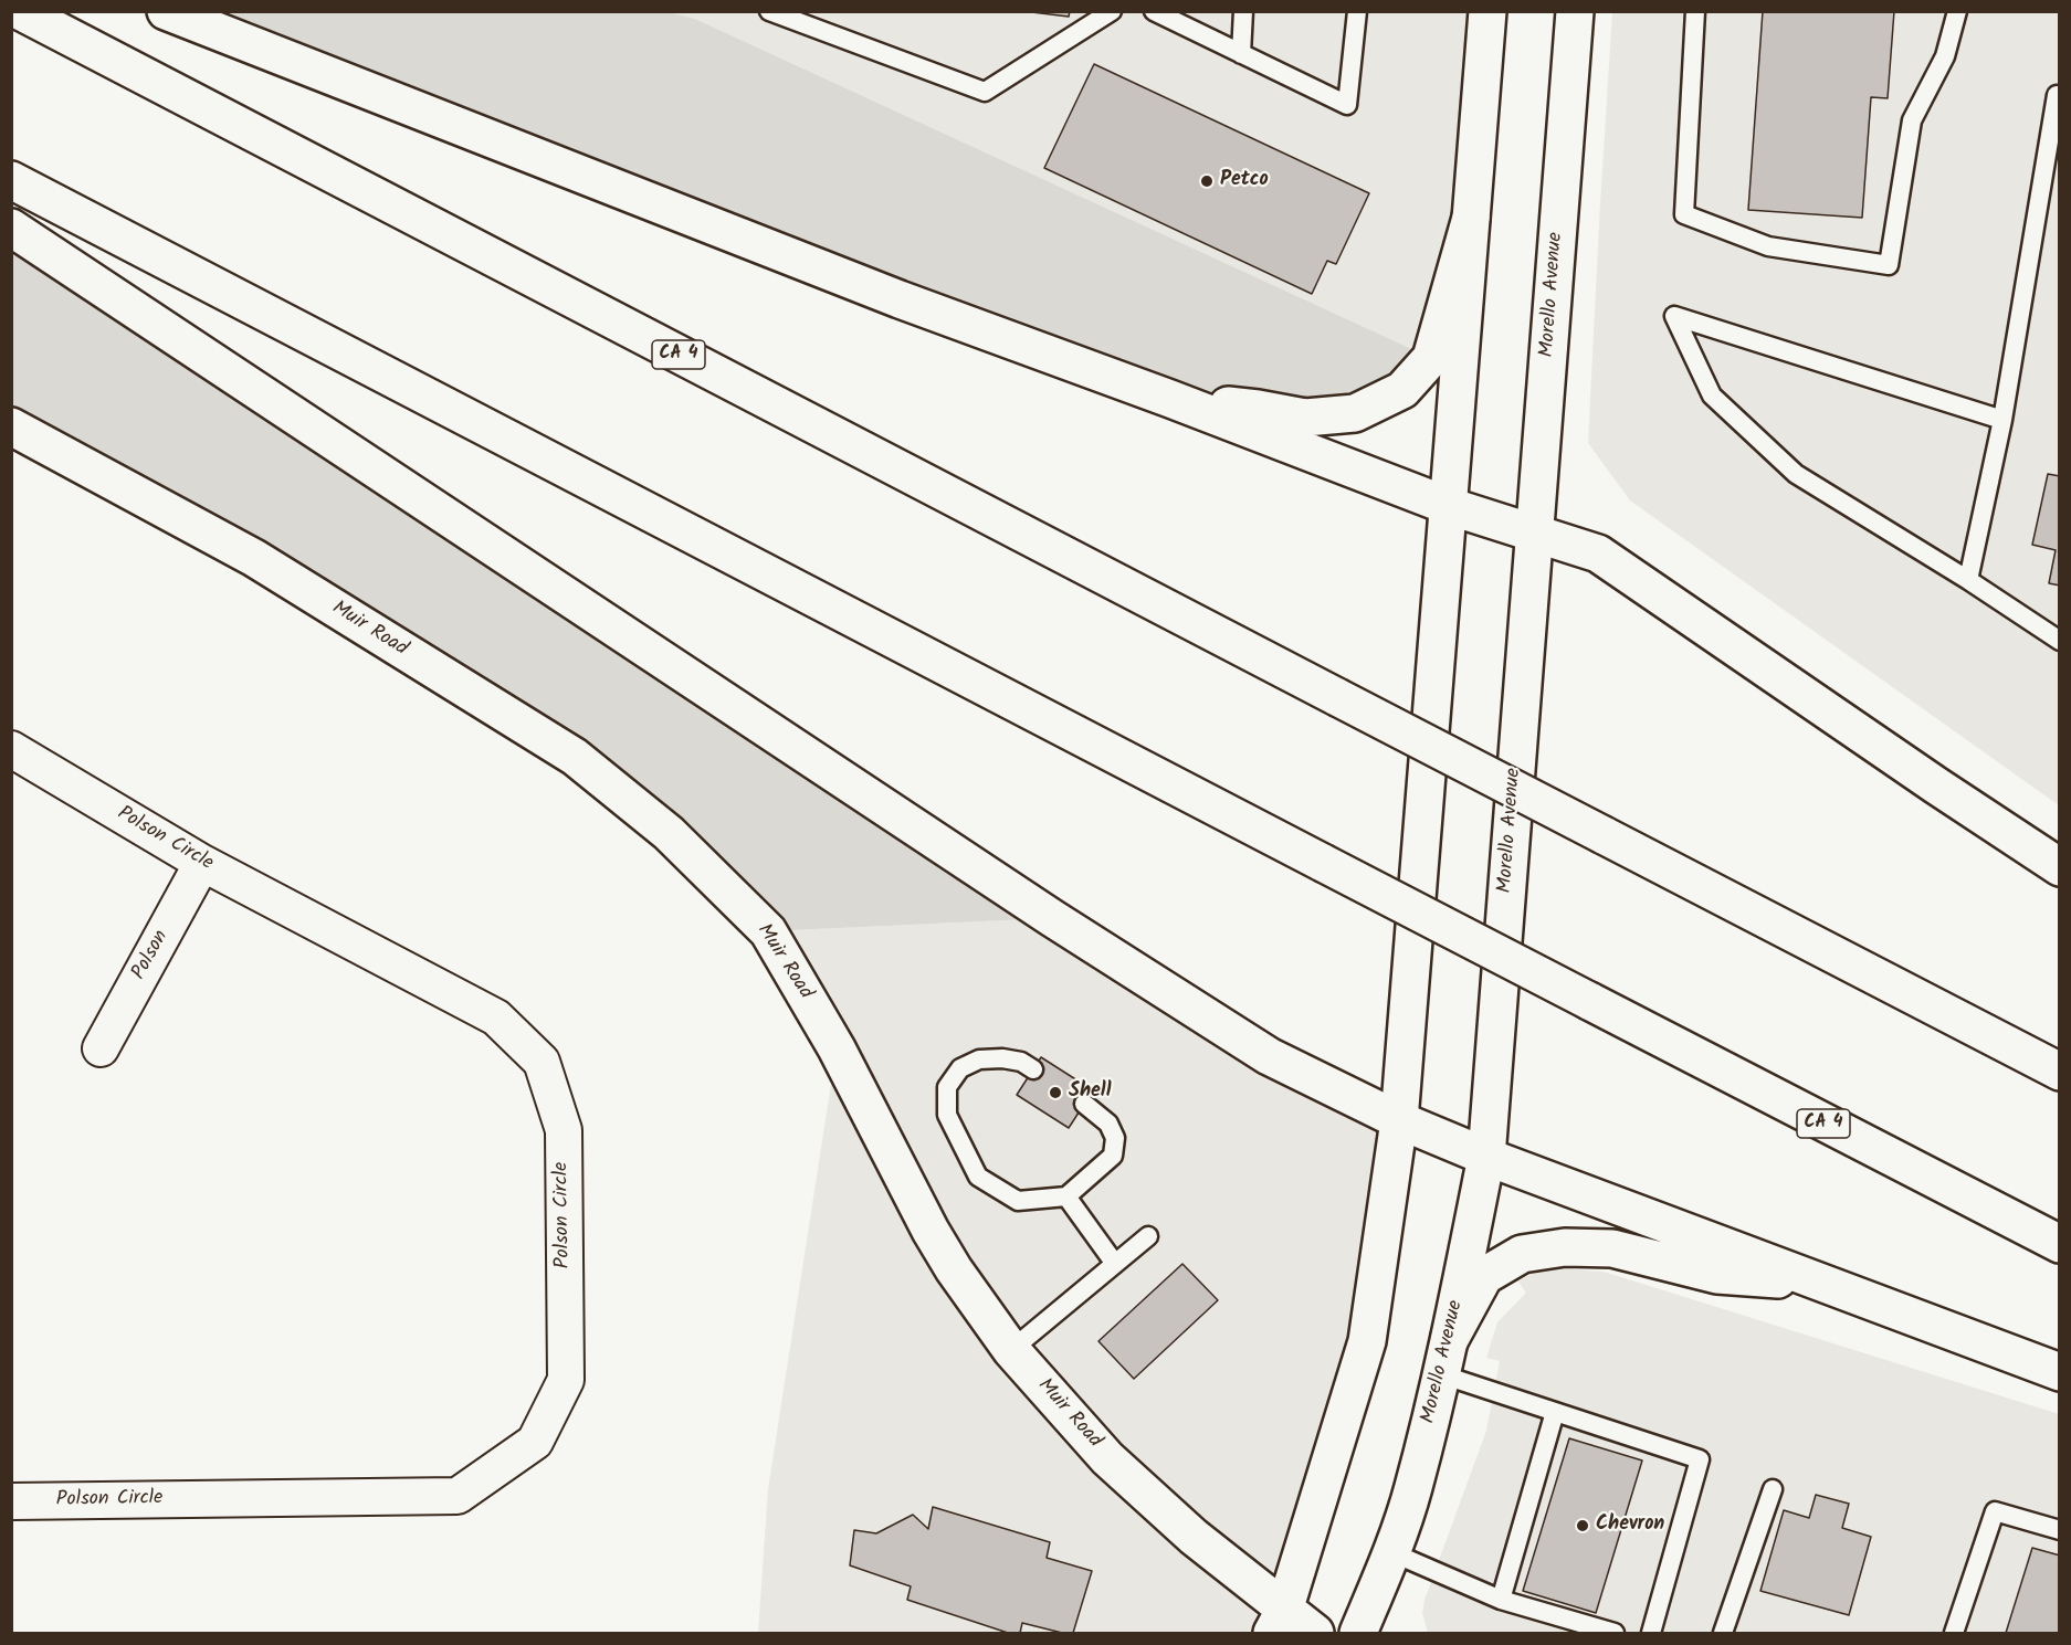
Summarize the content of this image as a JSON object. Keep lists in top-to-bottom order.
{
  "streets": {
    "main road": ["Morello Avenue", "CA 4", "Muir Road"],
    "street": ["Polson Circle", "Polson"]
  },
  "crossings": [
    ["Polson Circle", "Polson"]
  ],
  "places": ["Petco", "Shell", "Chevron"]
}
